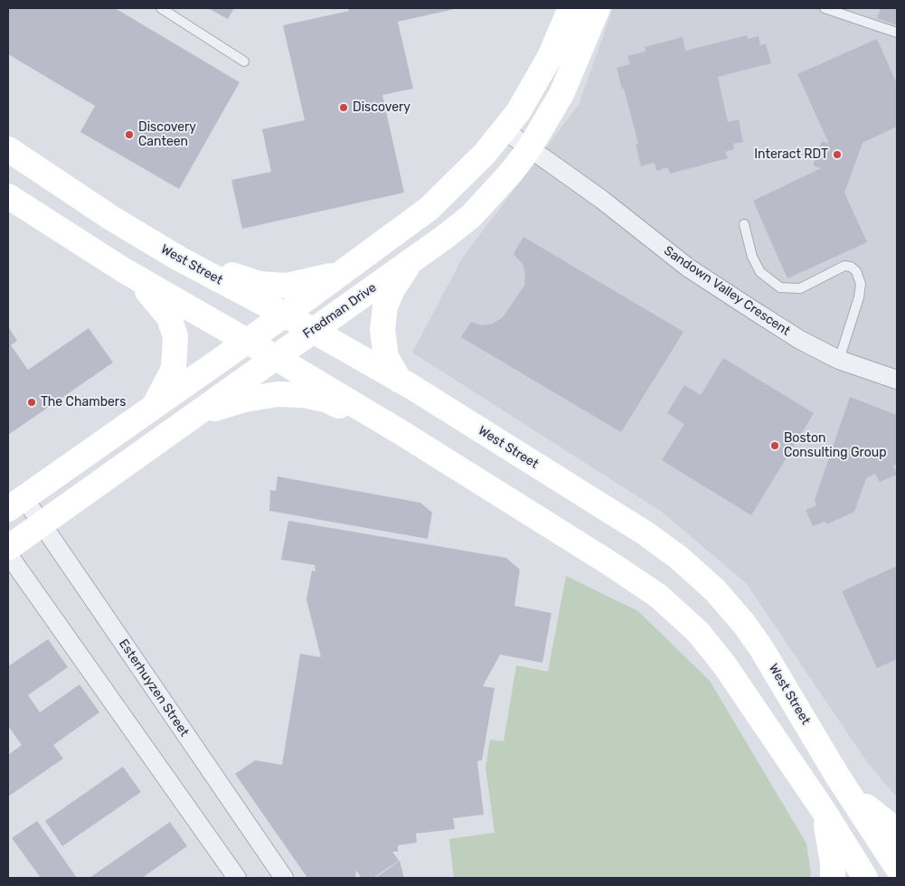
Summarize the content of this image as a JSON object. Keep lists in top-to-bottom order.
{
  "streets": {
    "street": [
      "West Street",
      "Sandown Valley Crescent",
      "Fredman Drive",
      "Esterhuyzen Street"
    ]
  },
  "crossings": [
    ["West Street", "Fredman Drive"],
    ["Sandown Valley Crescent", "Fredman Drive"],
    ["Fredman Drive", "Esterhuyzen Street"]
  ],
  "places": [
    "Discovery",
    "Discovery Canteen",
    "Interact RDT",
    "The Chambers",
    "Boston Consulting Group"
  ]
}
